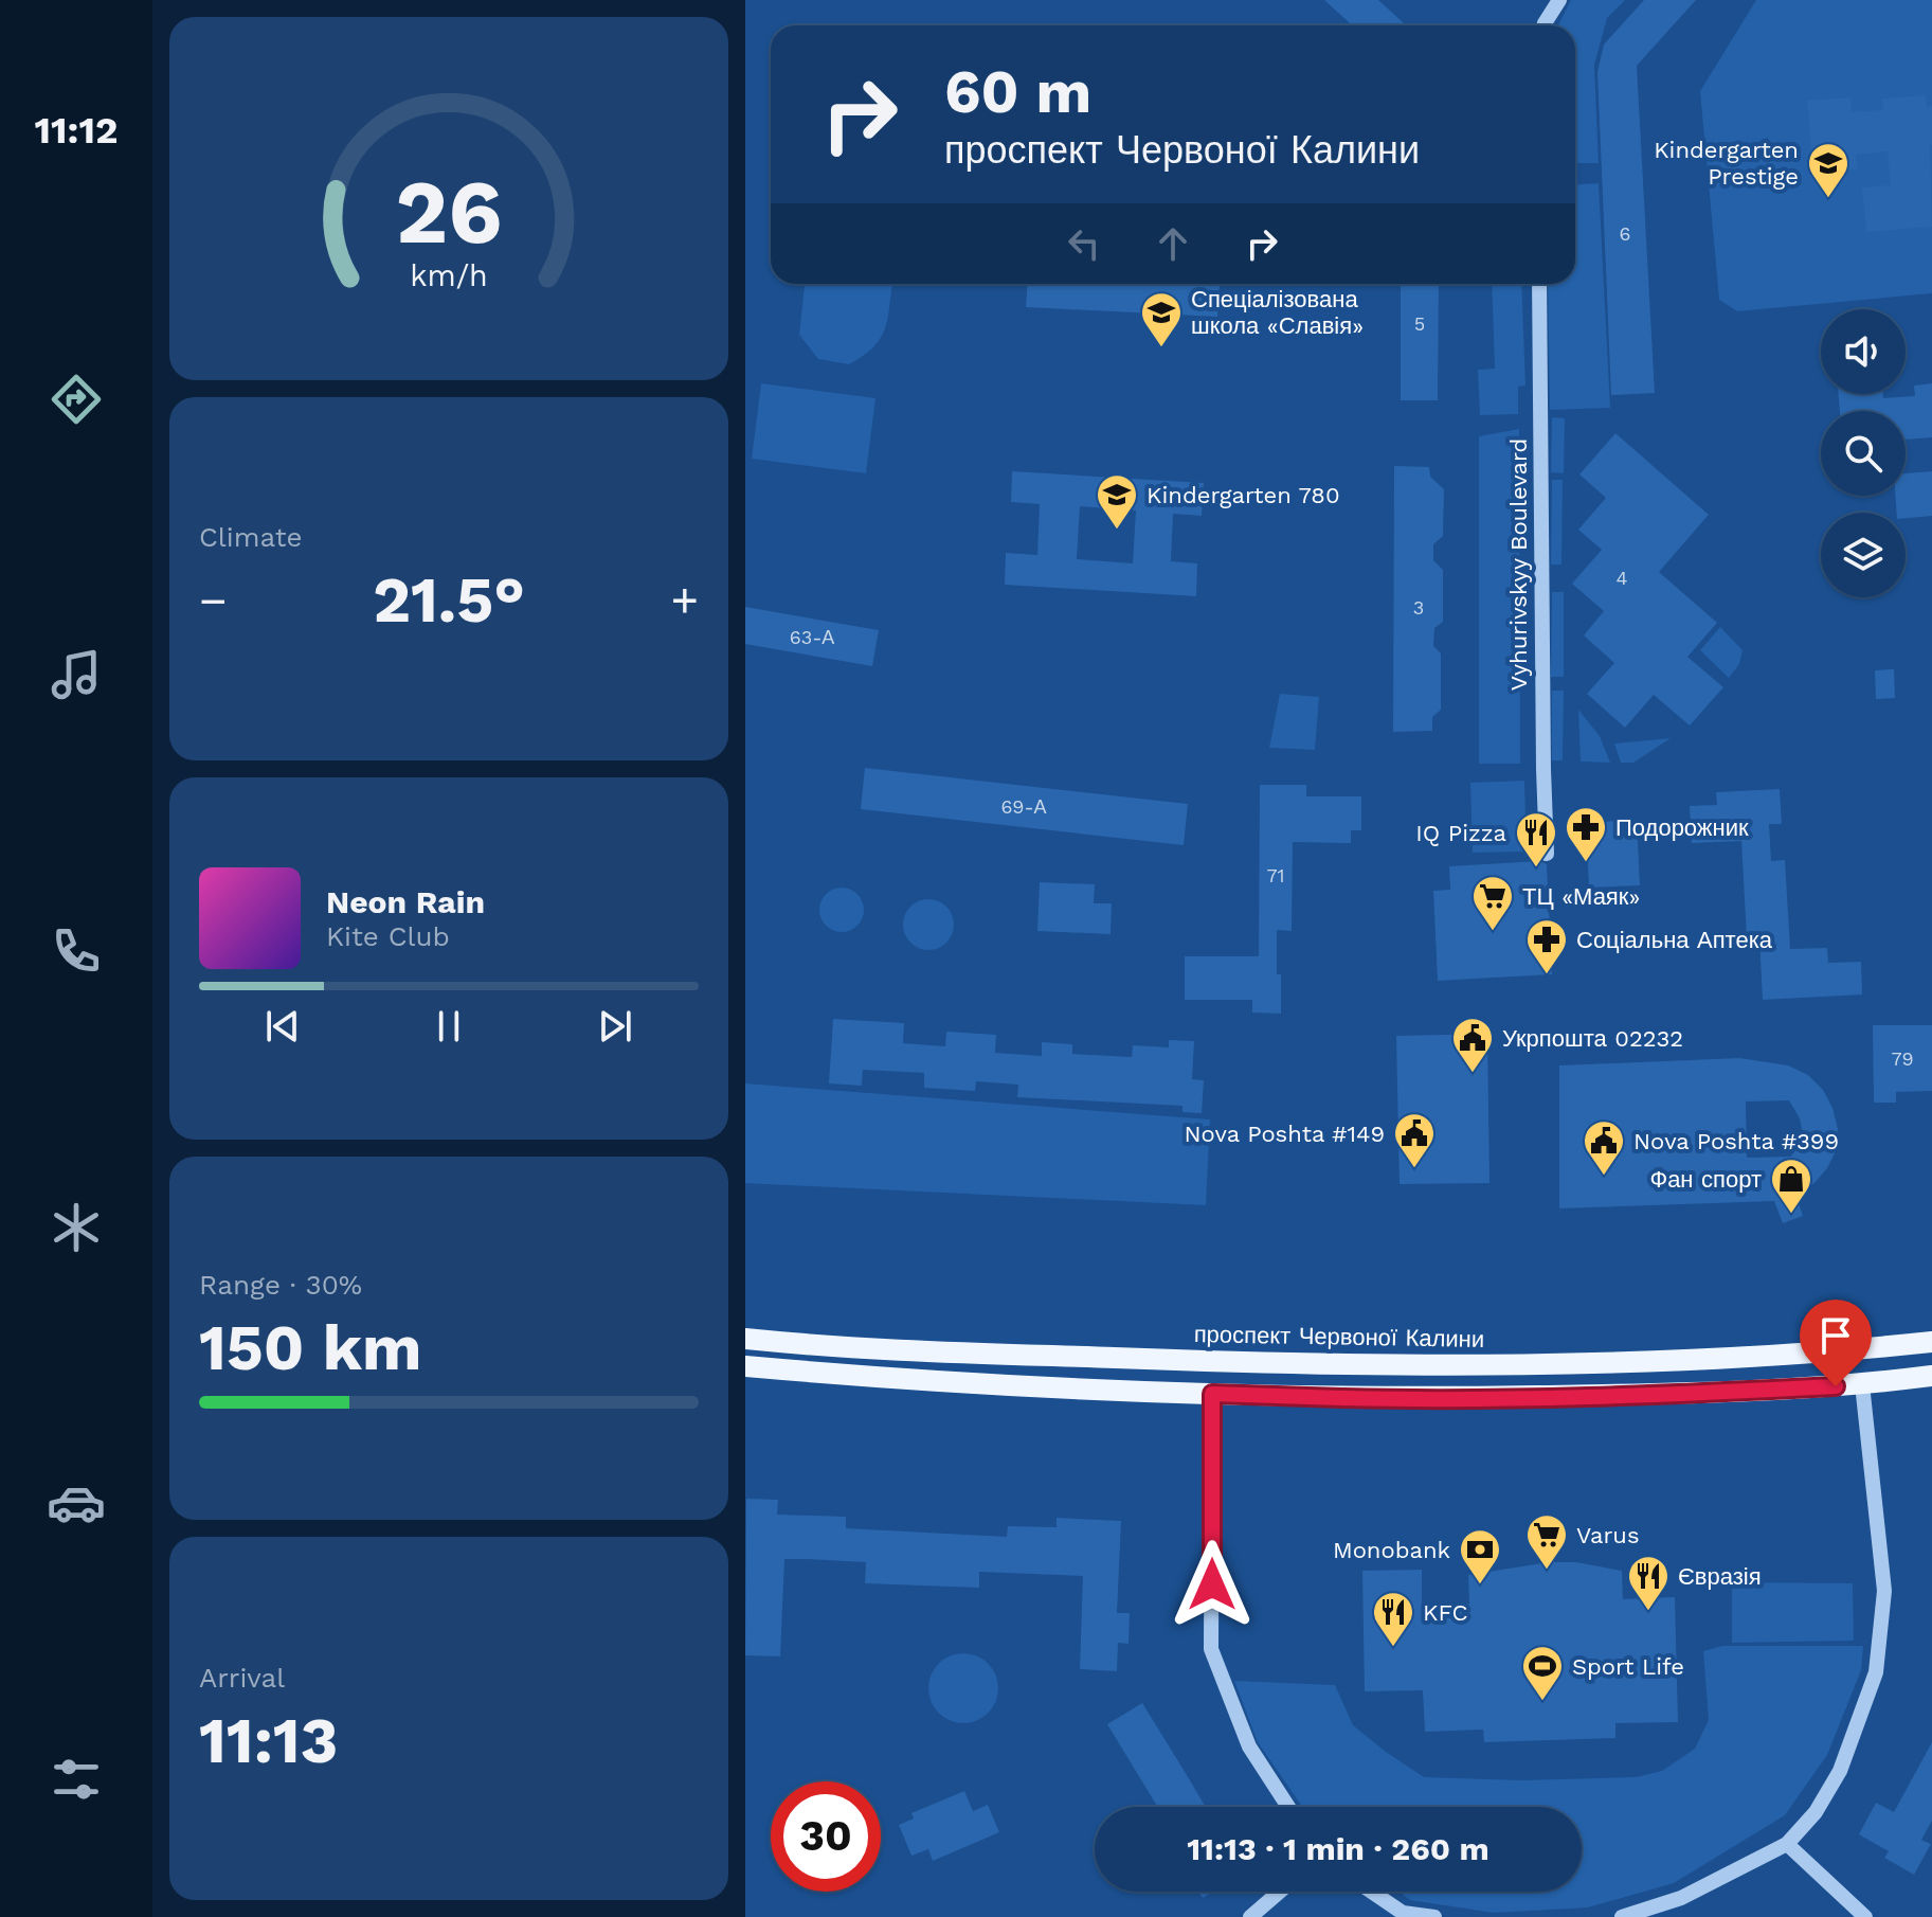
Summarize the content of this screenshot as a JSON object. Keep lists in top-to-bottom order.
{
  "streets": {
    "main road": ["проспект Червоної Калини"],
    "street": ["Vyhurivskyy Boulevard"]
  },
  "places": {
    "school or university": ["Kindergarten Prestige", "Спеціалізована школа «Славія»", "Kindergarten 780"],
    "pharmacy": ["Подорожник", "Соціальна Аптека"],
    "restaurant": ["IQ Pizza", "Євразія", "KFC"],
    "supermarket": ["ТЦ «Маяк»", "Varus"],
    "public building": ["Укрпошта 02232", "Nova Poshta #149", "Nova Poshta #399"],
    "shop": ["Фан спорт"],
    "bank": ["Monobank"],
    "sports": ["Sport Life"]
  },
  "house_numbers": [
    "6",
    "5",
    "4",
    "3",
    "63-А",
    "69-А",
    "71",
    "79"
  ],
  "page": {
    "tabs": "11:12",
    "turn": ["60 m", "проспект Червоної Калини"],
    "tile": [
      "Climate",
      ["Range · 30%", "150 km"],
      ["Arrival", "11:13"]
    ],
    "heat": ["−", "21.5°", "+"],
    "song": ["Neon Rain", "Kite Club"],
    "limit": "30",
    "trip": "11:13 · 1 min · 260 m",
    "gauge": ["26", "km/h"]
  }
}
